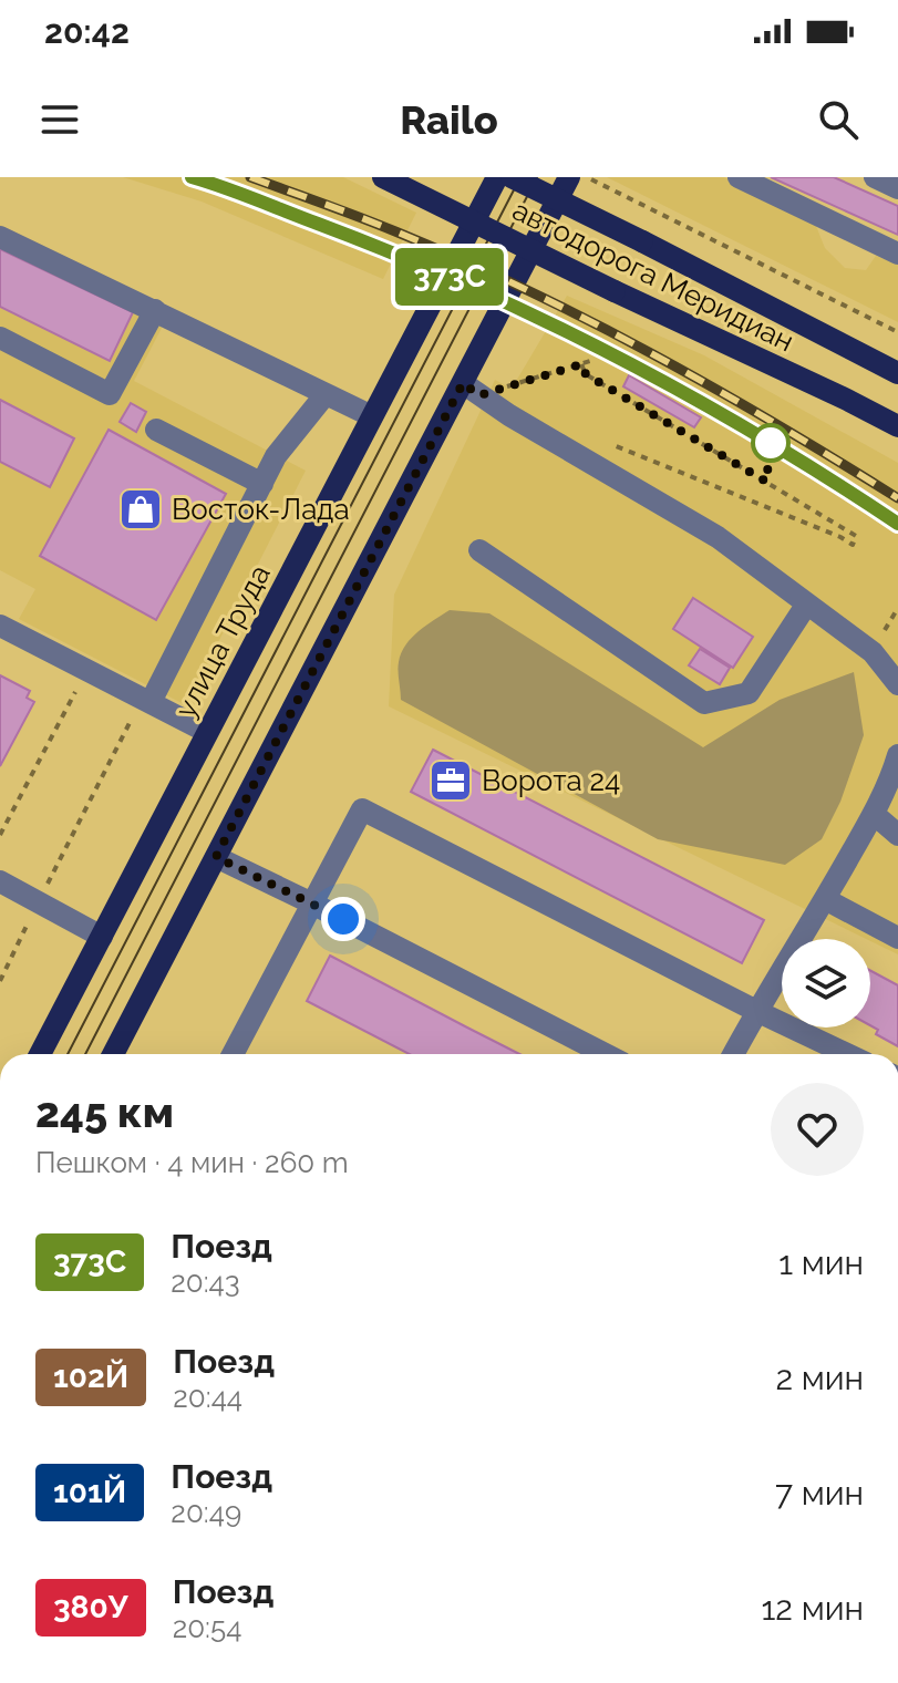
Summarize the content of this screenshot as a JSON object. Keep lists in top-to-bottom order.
{
  "streets": {
    "main road": ["автодорога Меридиан", "улица Труда"]
  },
  "places": {
    "shop": ["Восток-Лада"],
    "office": ["Ворота 24"]
  },
  "page": {
    "status": "20:42",
    "header": "Railo",
    "on_map": "373C",
    "heading": ["245 км", "Пешком · 4 мин · 260 m"],
    "list": [
      {
        "mark": "373C",
        "name": "Поезд",
        "note": "20:43",
        "value": "1 мин"
      },
      {
        "mark": "102Й",
        "name": "Поезд",
        "note": "20:44",
        "value": "2 мин"
      },
      {
        "mark": "101Й",
        "name": "Поезд",
        "note": "20:49",
        "value": "7 мин"
      },
      {
        "mark": "380У",
        "name": "Поезд",
        "note": "20:54",
        "value": "12 мин"
      }
    ]
  }
}
